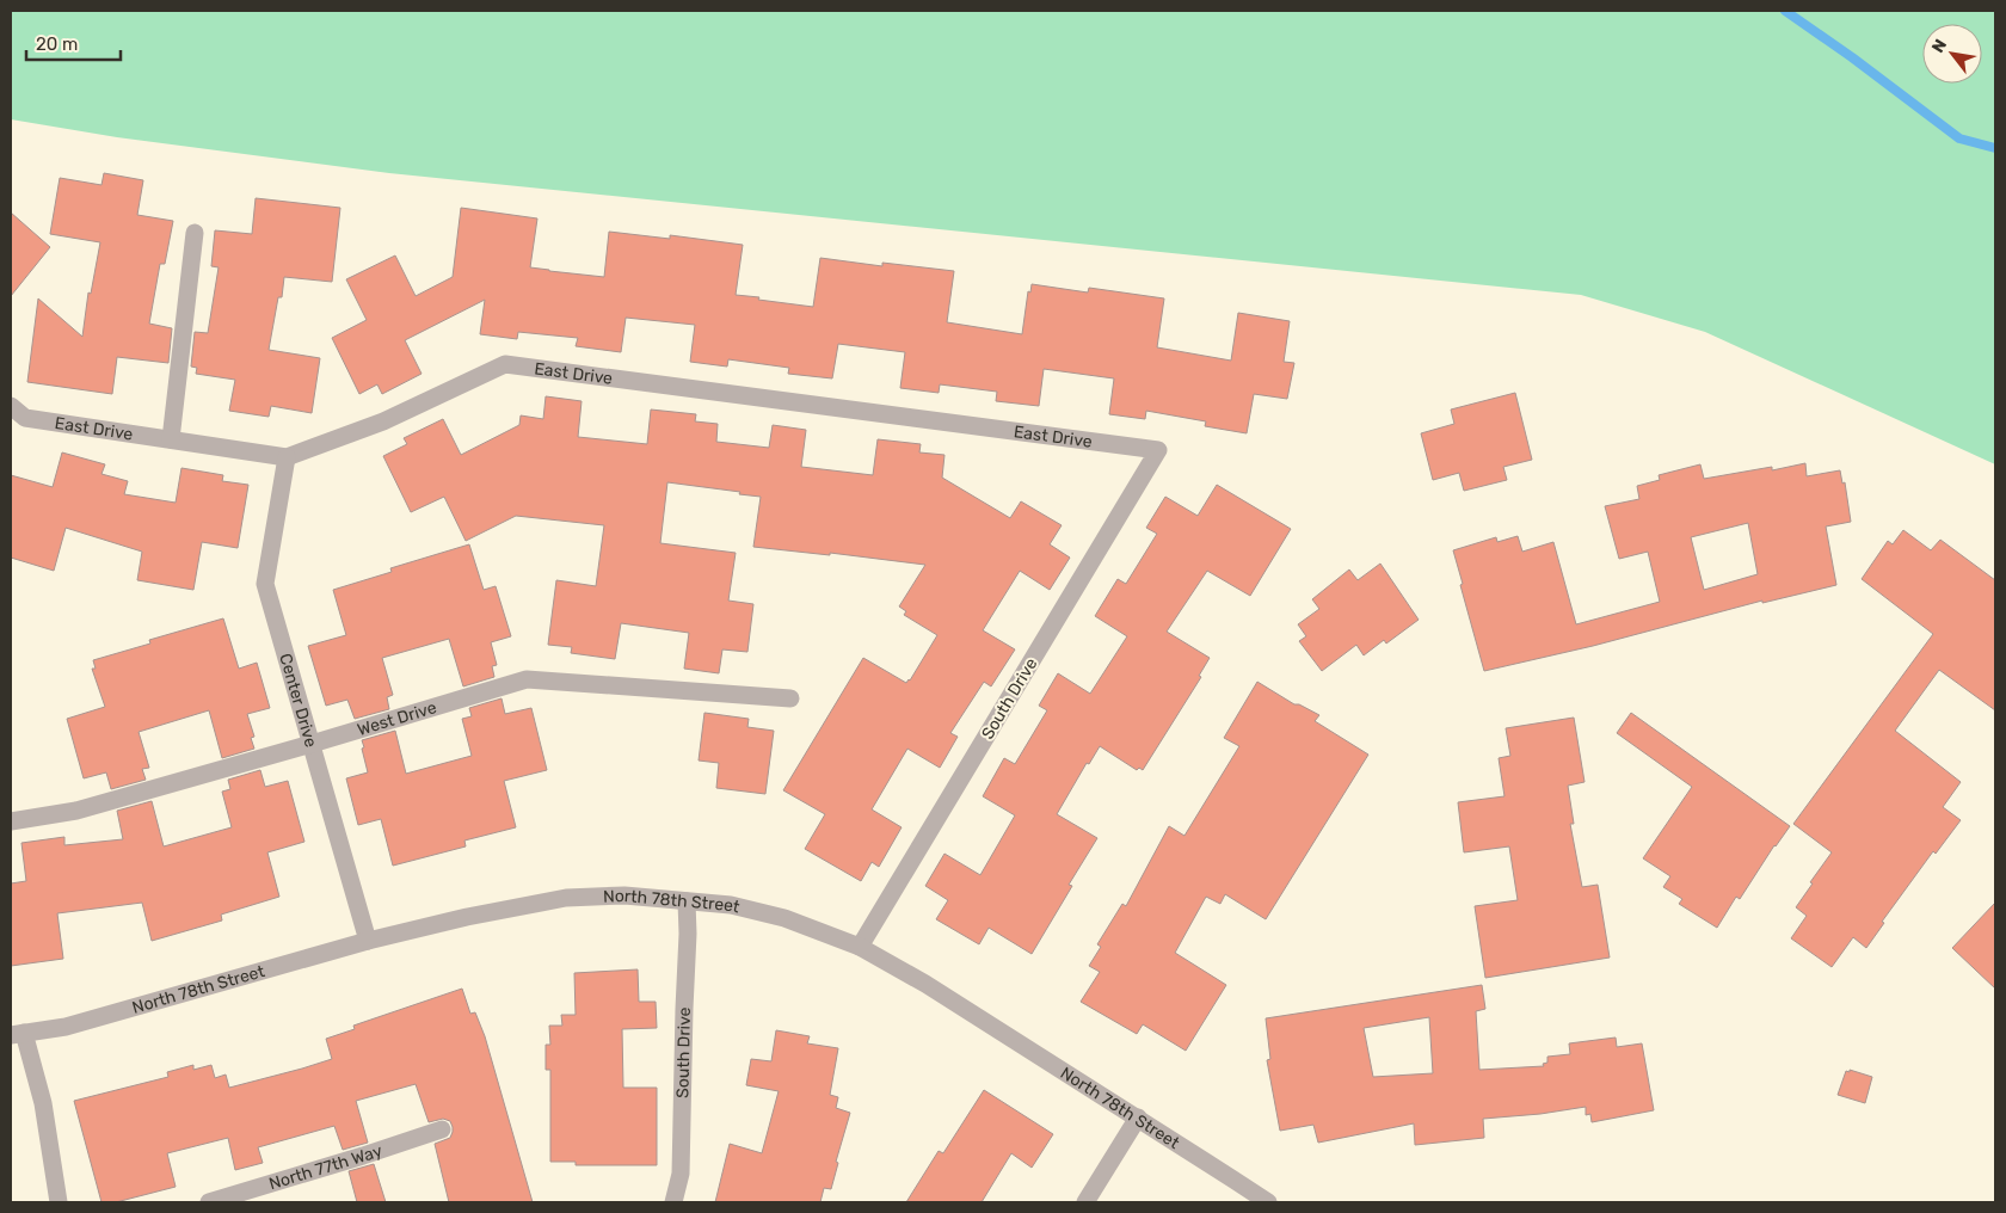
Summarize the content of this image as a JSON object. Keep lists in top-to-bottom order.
{
  "streets": {
    "street": [
      "East Drive",
      "South Drive",
      "Center Drive",
      "West Drive",
      "North 78th Street",
      "North 77th Way"
    ]
  },
  "crossings": [
    ["East Drive", "South Drive"],
    ["East Drive", "Center Drive"],
    ["South Drive", "North 78th Street"],
    ["Center Drive", "West Drive"],
    ["Center Drive", "North 78th Street"]
  ],
  "scale_bar": "20 m",
  "north": "top left"
}
